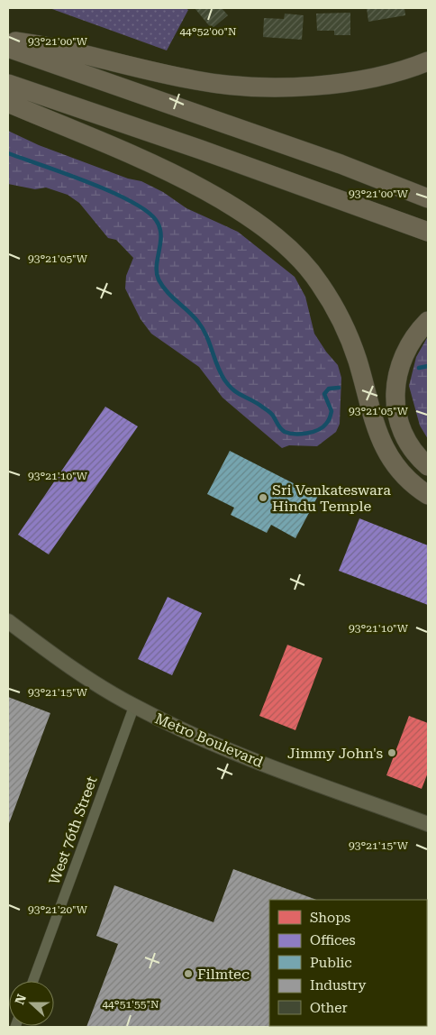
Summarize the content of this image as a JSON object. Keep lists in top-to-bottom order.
{
  "streets": {
    "street": ["Metro Boulevard", "West 76th Street"]
  },
  "crossings": [
    ["Metro Boulevard", "West 76th Street"]
  ],
  "places": ["Sri Venkateswara Hindu Temple", "Jimmy John's", "Filmtec"],
  "legend": [
    "Shops",
    "Offices",
    "Public",
    "Industry",
    "Other"
  ],
  "north": "left",
  "coordinates": [
    "44°52'00\"N",
    "93°21'00\"W",
    "93°21'05\"W",
    "93°21'10\"W",
    "93°21'15\"W",
    "93°21'20\"W",
    "44°51'55\"N"
  ]
}
